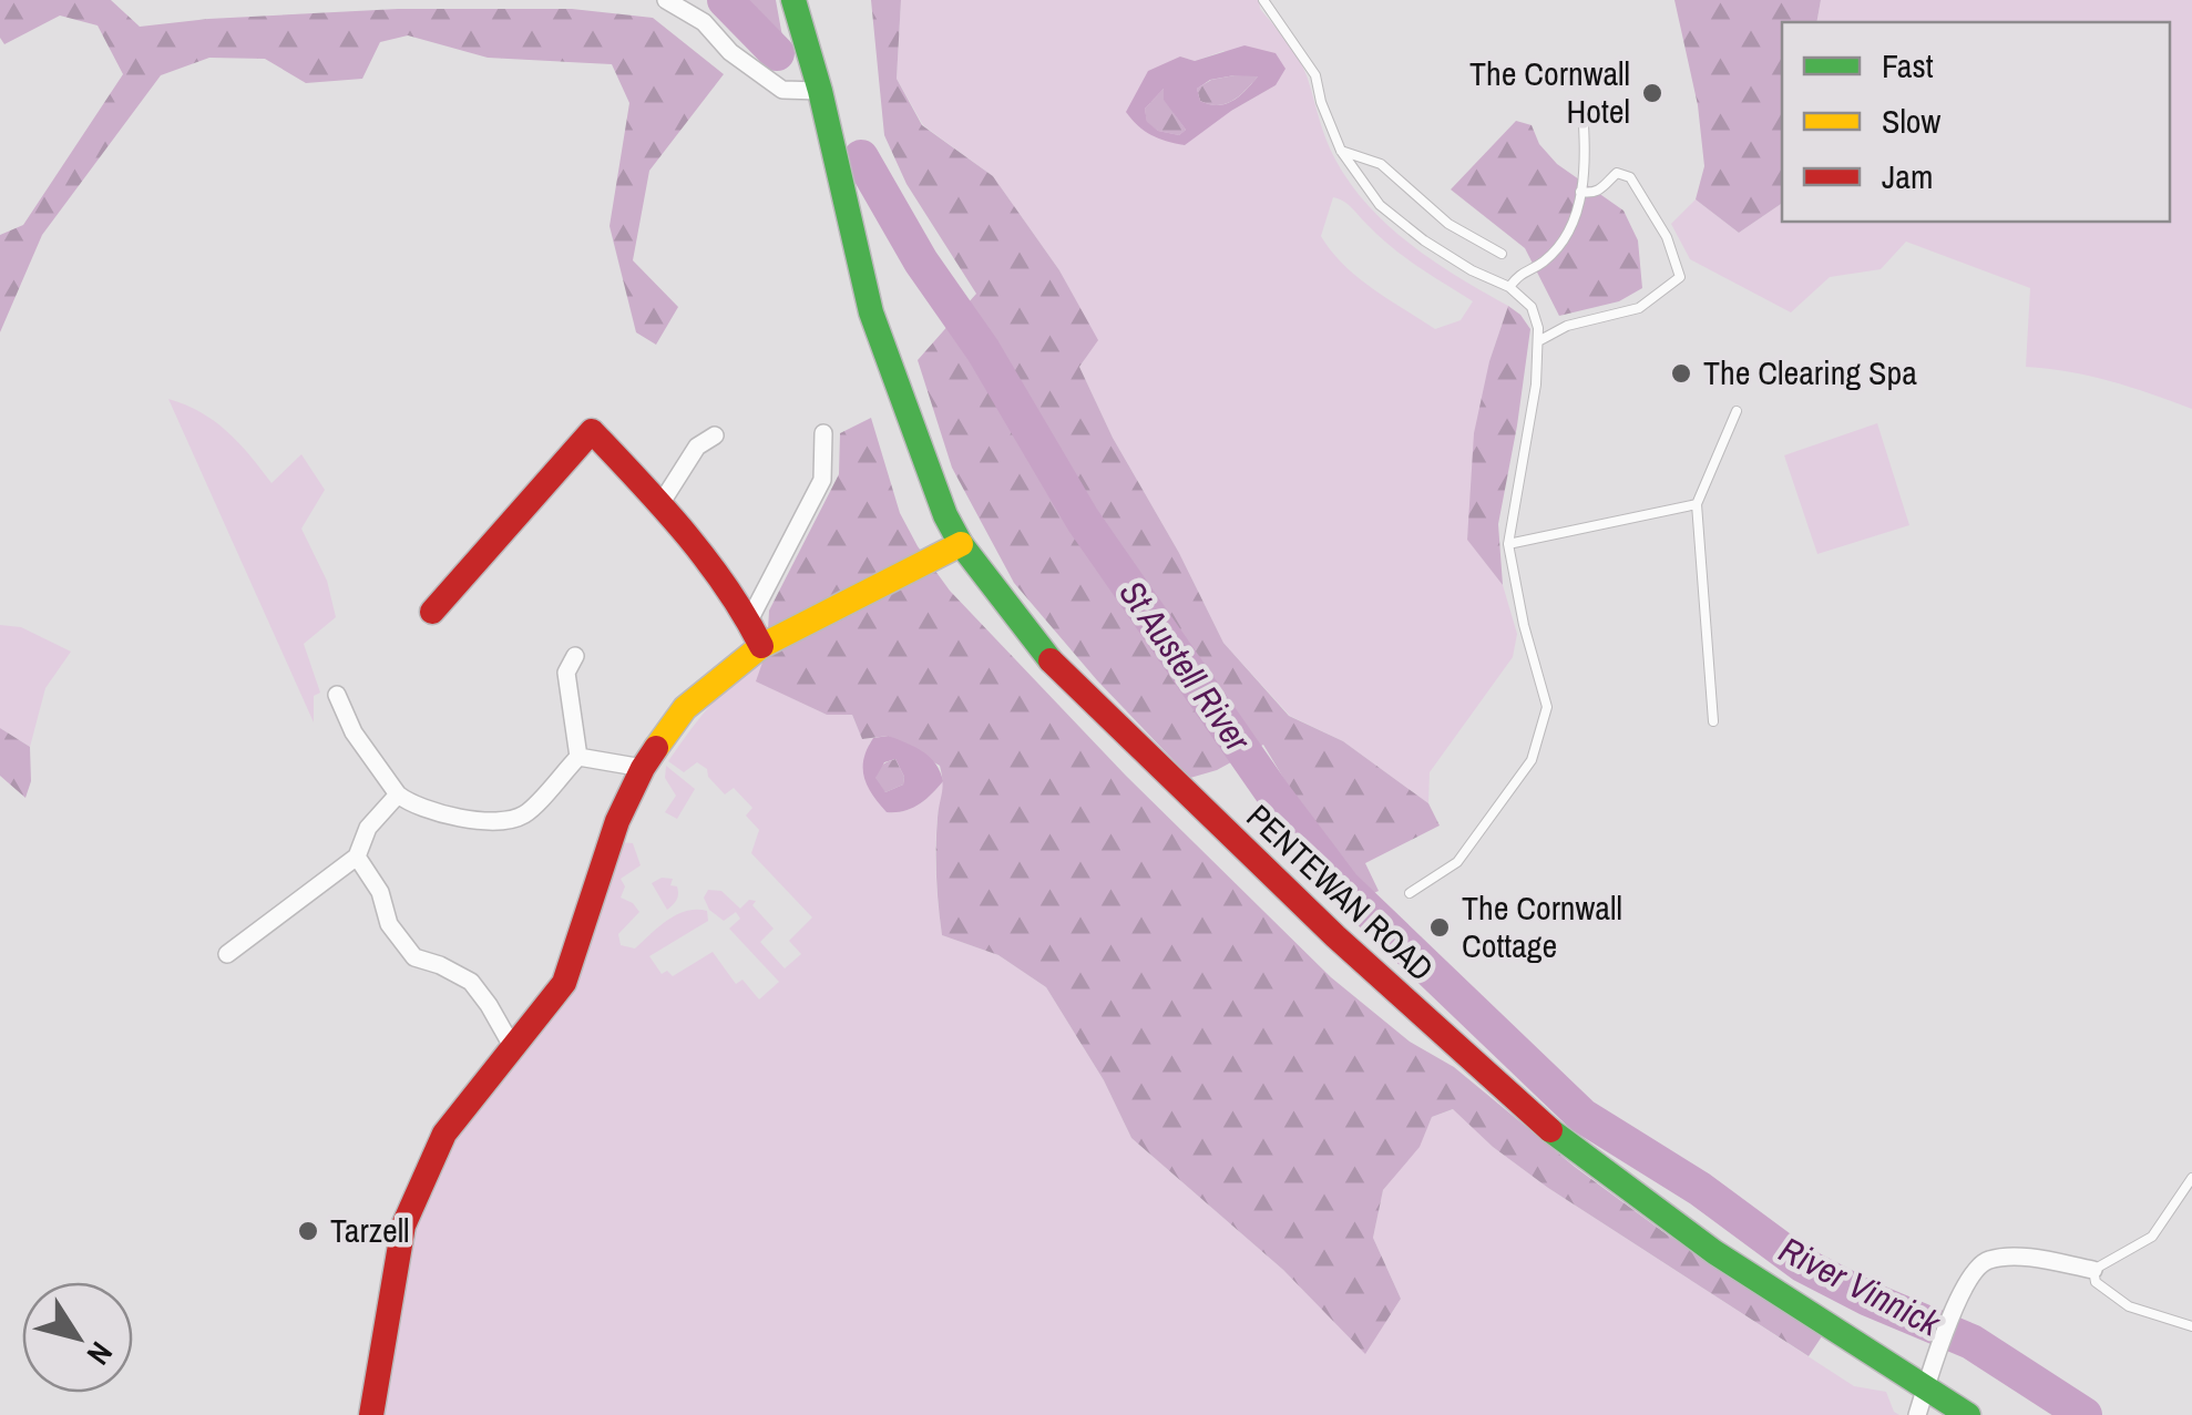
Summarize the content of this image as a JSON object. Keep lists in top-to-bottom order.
{
  "streets": {
    "main road": ["PENTEWAN ROAD"]
  },
  "water": ["St Austell River", "River Vinnick"],
  "places": [
    "The Cornwall Hotel",
    "The Clearing Spa",
    "The Cornwall Cottage",
    "Tarzell"
  ],
  "legend": ["Fast", "Slow", "Jam"],
  "north": "bottom right"
}
